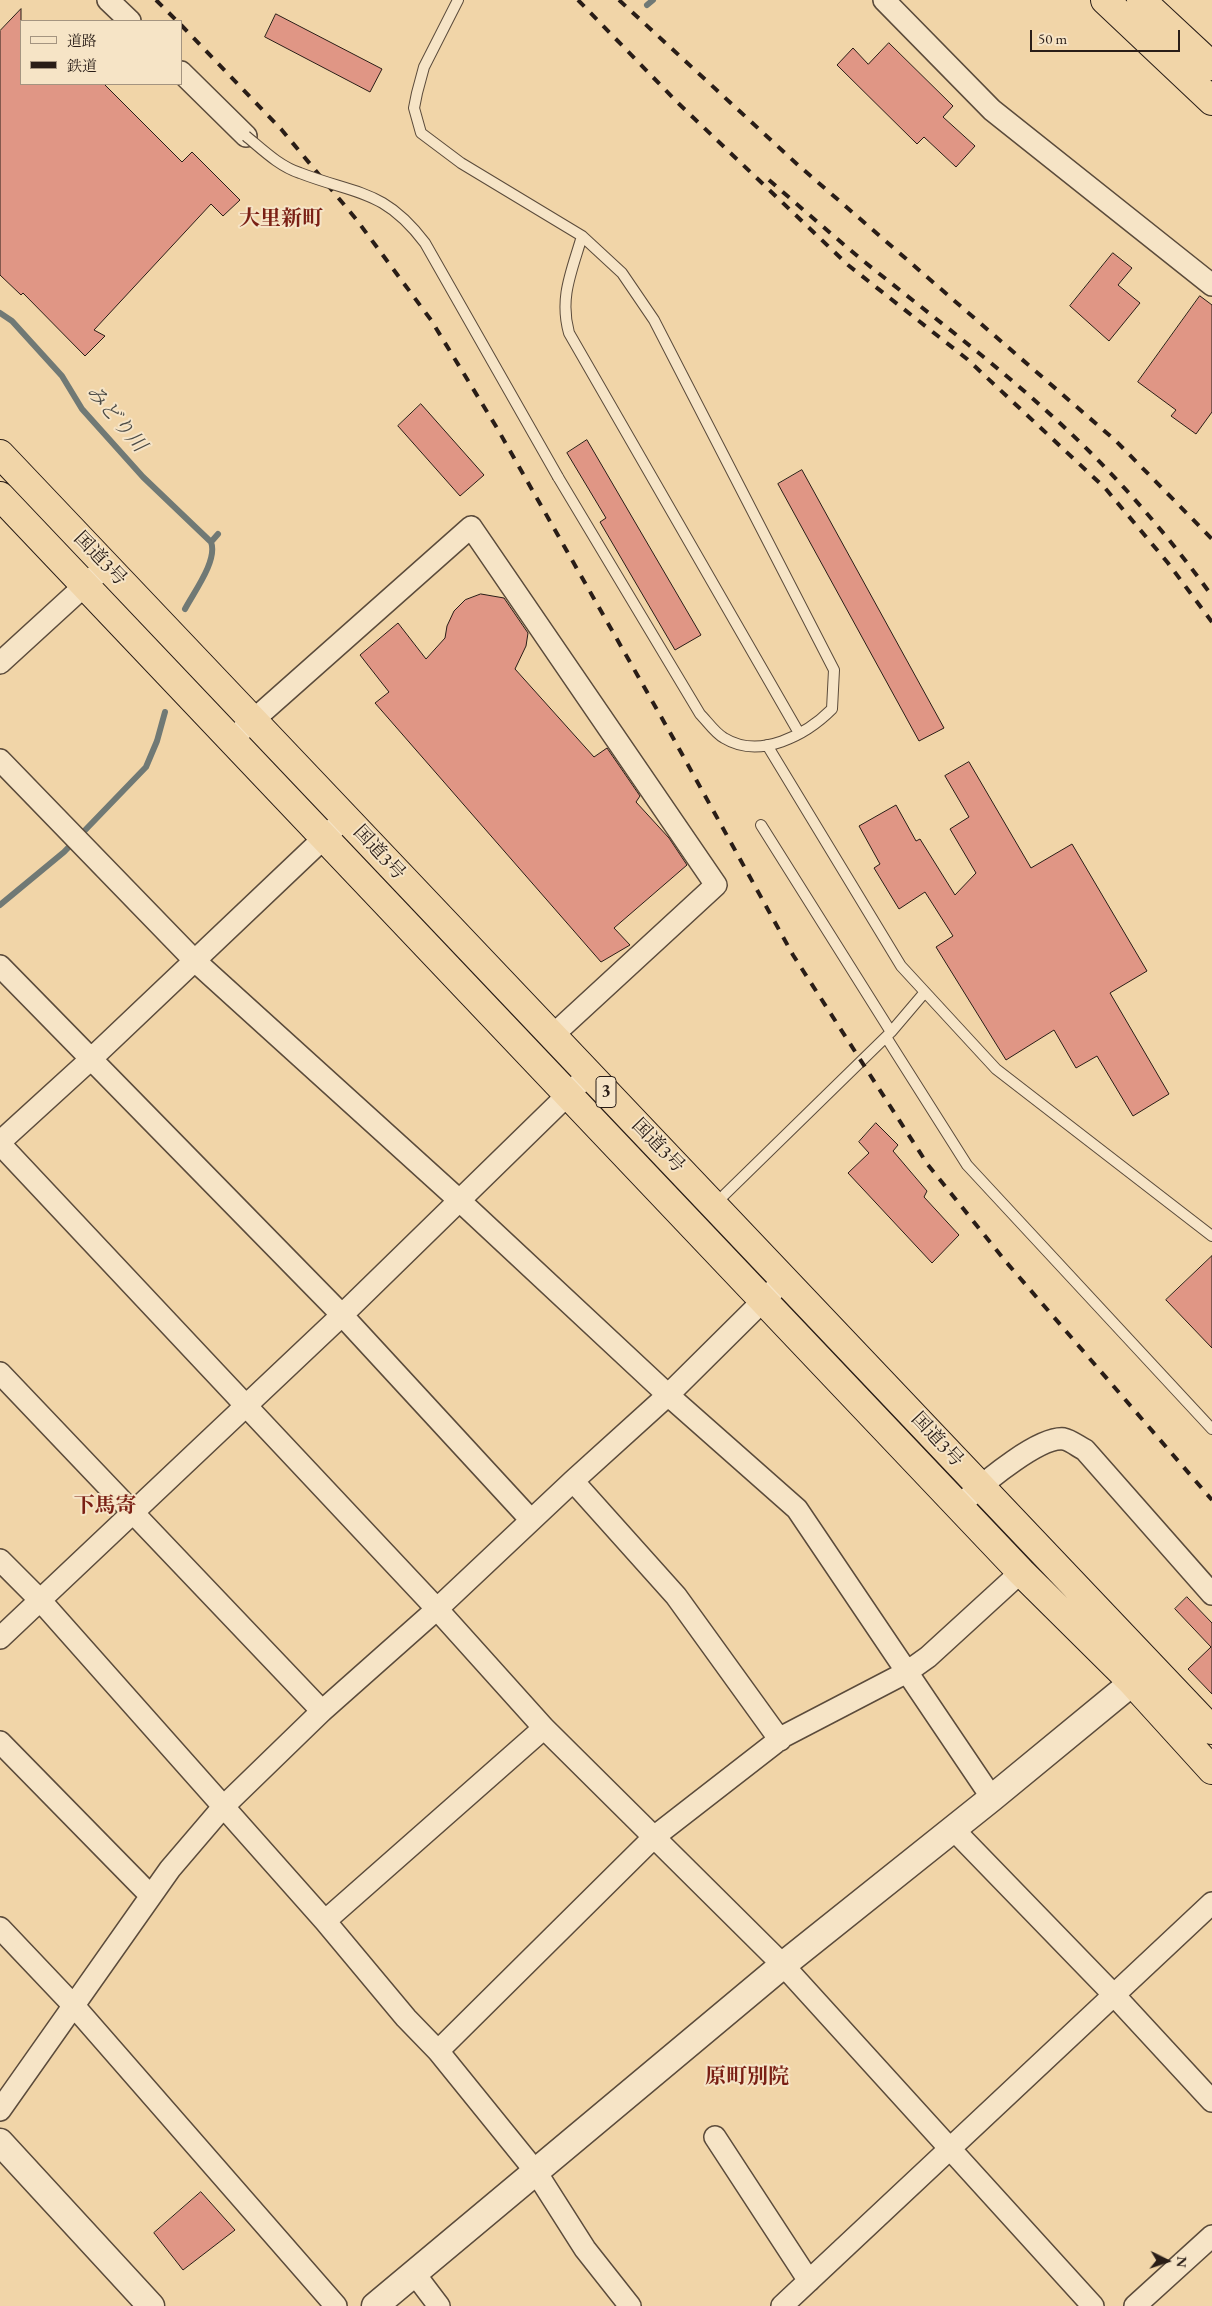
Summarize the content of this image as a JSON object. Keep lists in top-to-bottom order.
{
  "streets": {
    "highway": ["国道3号", "3"]
  },
  "districts": ["大里新町", "下馬寄", "原町別院"],
  "water": ["みどり川"],
  "legend": ["道路", "鉄道"],
  "scale_bar": "50 m",
  "north": "right"
}
